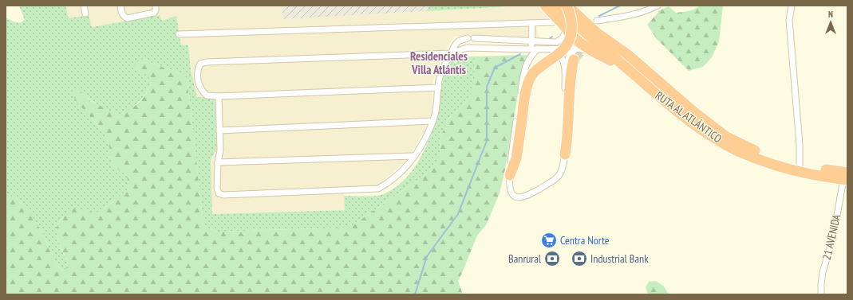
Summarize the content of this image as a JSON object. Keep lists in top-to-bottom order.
{
  "streets": {
    "highway": ["RUTA AL ATLÁNTICO"],
    "street": ["21 AVENIDA"]
  },
  "crossings": [
    ["RUTA AL ATLÁNTICO", "21 AVENIDA"]
  ],
  "districts": ["Residenciales Villa Atlántis"],
  "places": {
    "supermarket": ["Centra Norte"],
    "bank": ["Banrural", "Industrial Bank"]
  },
  "north": "top"
}
